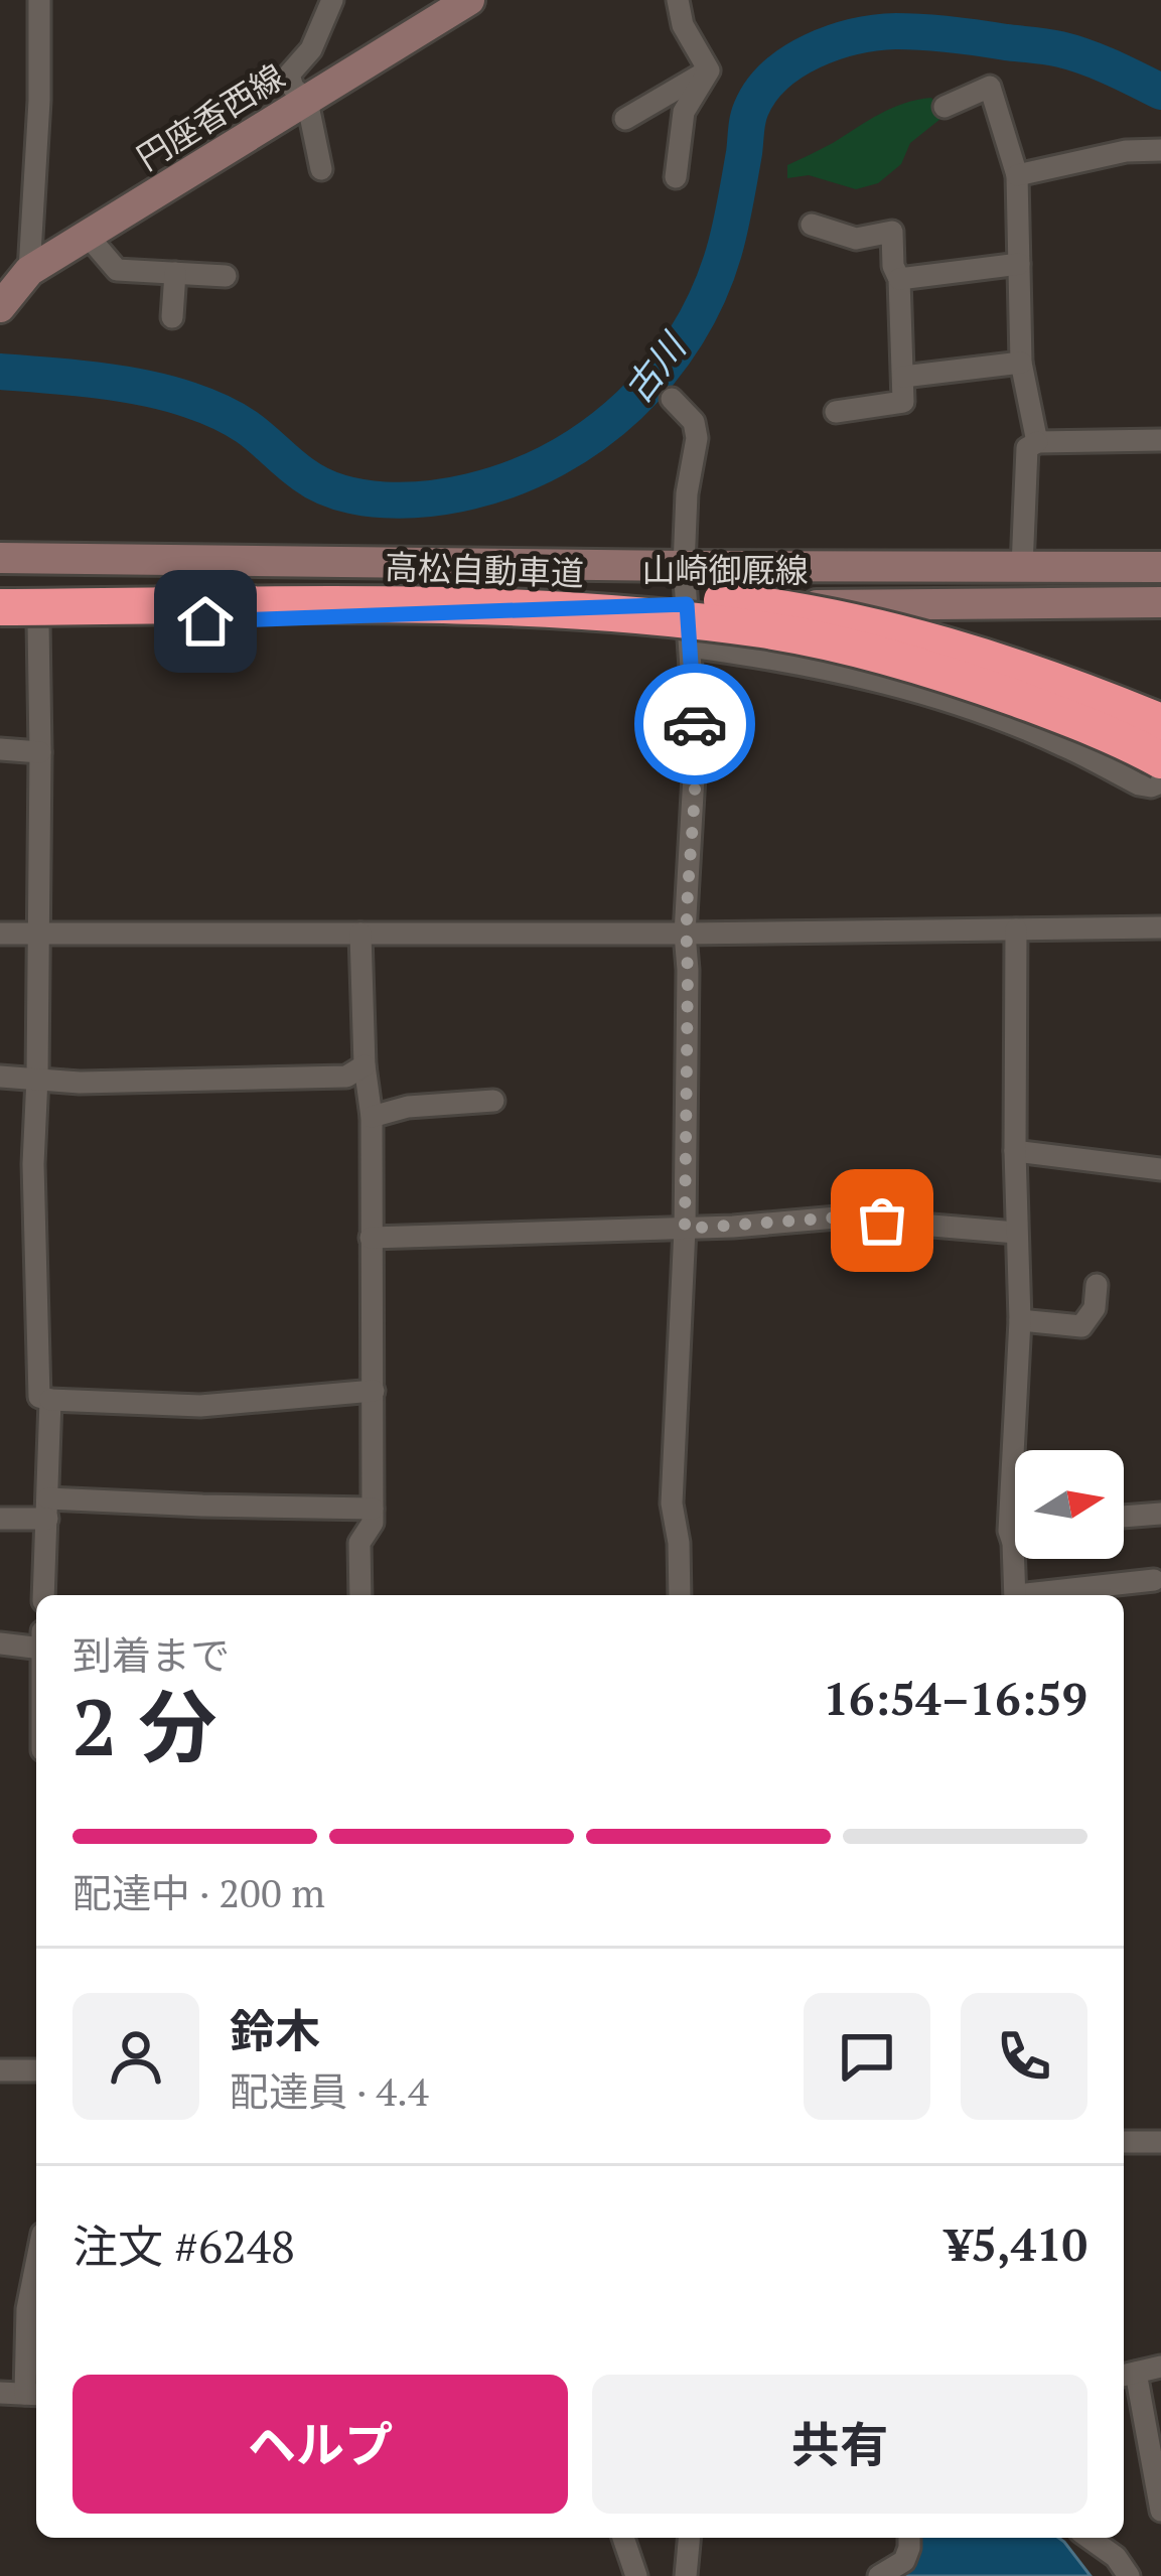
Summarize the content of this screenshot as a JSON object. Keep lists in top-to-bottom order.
{
  "streets": {
    "highway": ["高松自動車道"],
    "main road": ["円座香西線", "山崎御厩線"]
  },
  "water": ["古川"],
  "north": "right",
  "page": {
    "heading": ["2 分", "到着まで", "16:54–16:59"],
    "panel": [
      "鈴木",
      "配達員 · 4.4",
      "注文 #6248",
      "¥5,410"
    ],
    "bar": "配達中 · 200 m",
    "buttons": ["ヘルプ", "共有"]
  }
}
